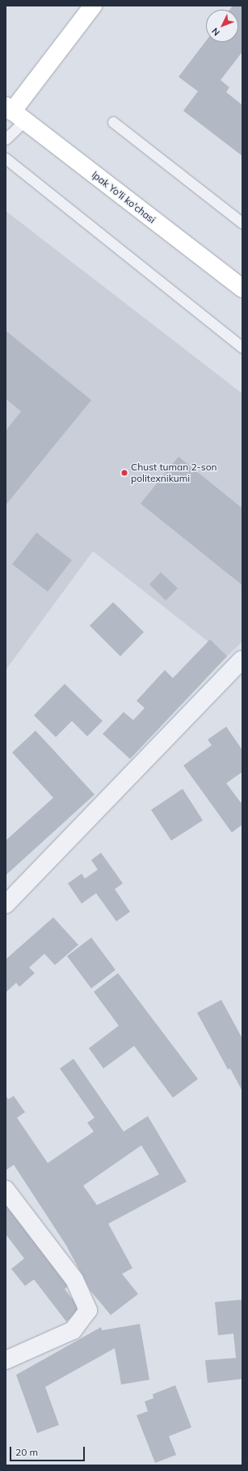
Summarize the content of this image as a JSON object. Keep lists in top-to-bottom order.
{
  "streets": {
    "main road": ["Ipak Yo'li ko'chasi"]
  },
  "places": ["Chust tuman 2-son politexnikumi"],
  "scale_bar": "20 m",
  "north": "bottom left"
}
